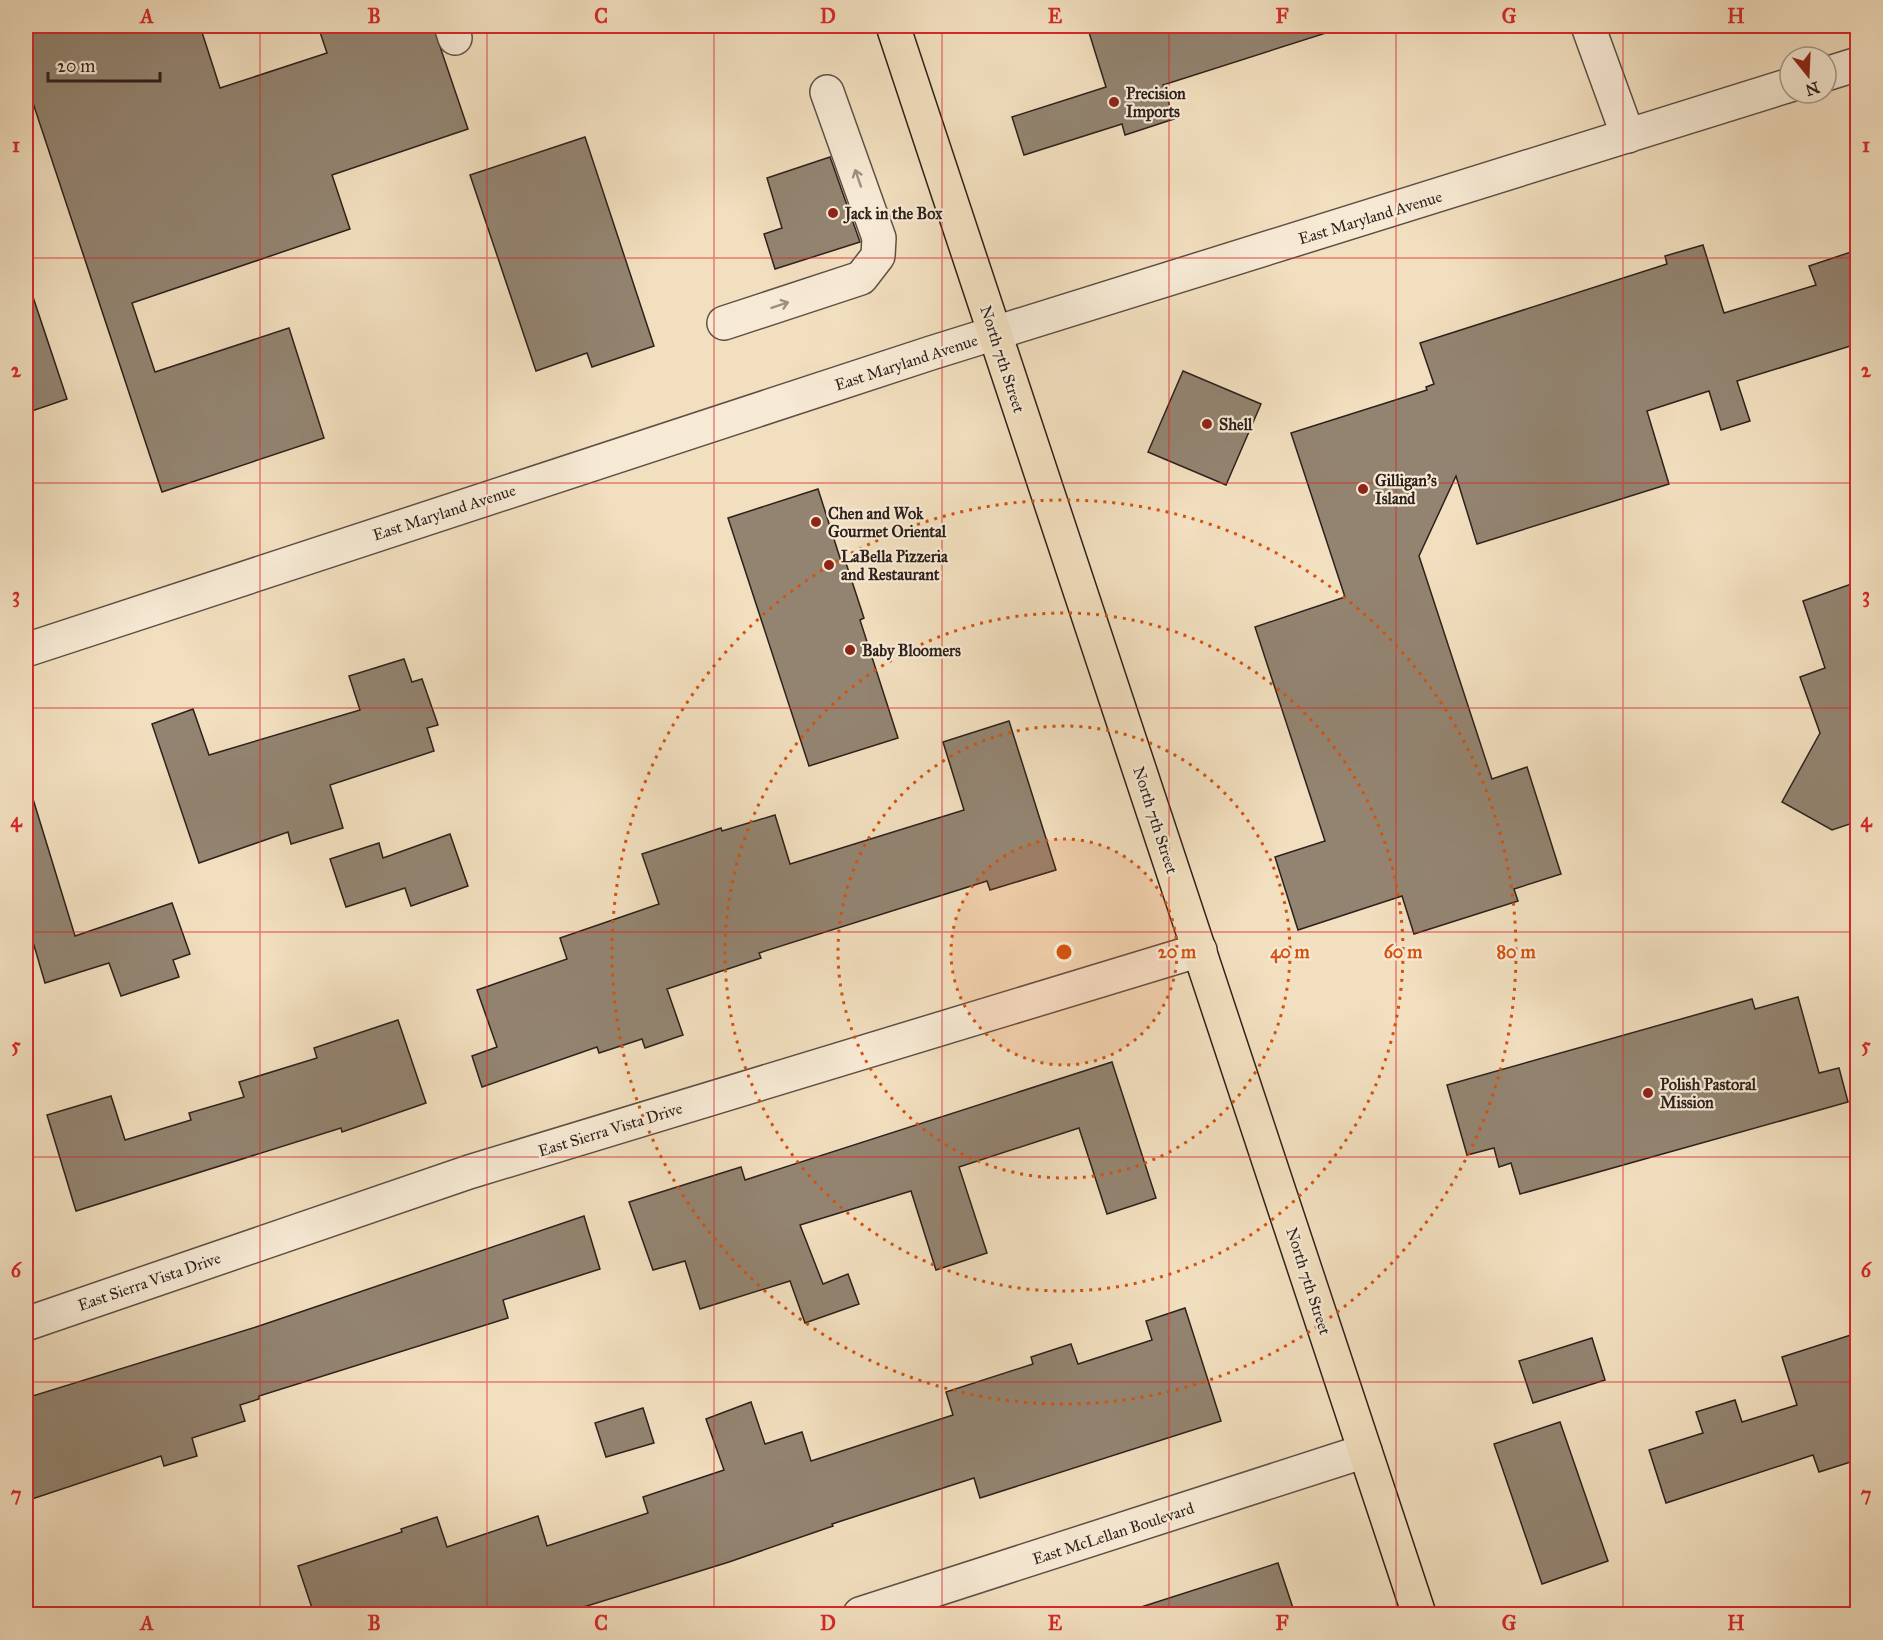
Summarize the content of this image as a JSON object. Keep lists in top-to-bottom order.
{
  "streets": {
    "main road": ["North 7th Street"],
    "street": ["East Maryland Avenue", "East Sierra Vista Drive", "East McLellan Boulevard"]
  },
  "crossings": [
    ["East Maryland Avenue", "North 7th Street"],
    ["North 7th Street", "East Sierra Vista Drive"],
    ["North 7th Street", "East McLellan Boulevard"]
  ],
  "places": [
    "Precision Imports",
    "Jack in the Box",
    "Shell",
    "Gilligan's Island",
    "Chen and Wok Gourmet Oriental",
    "LaBella Pizzeria and Restaurant",
    "Baby Bloomers",
    "Polish Pastoral Mission"
  ],
  "scale_bar": "20 m",
  "north": "bottom",
  "grid": {
    "columns": [
      "A",
      "B",
      "C",
      "D",
      "E",
      "F",
      "G",
      "H"
    ],
    "rows": [
      "1",
      "2",
      "3",
      "4",
      "5",
      "6",
      "7"
    ]
  },
  "rings": [
    "20 m",
    "40 m",
    "60 m",
    "80 m"
  ]
}
